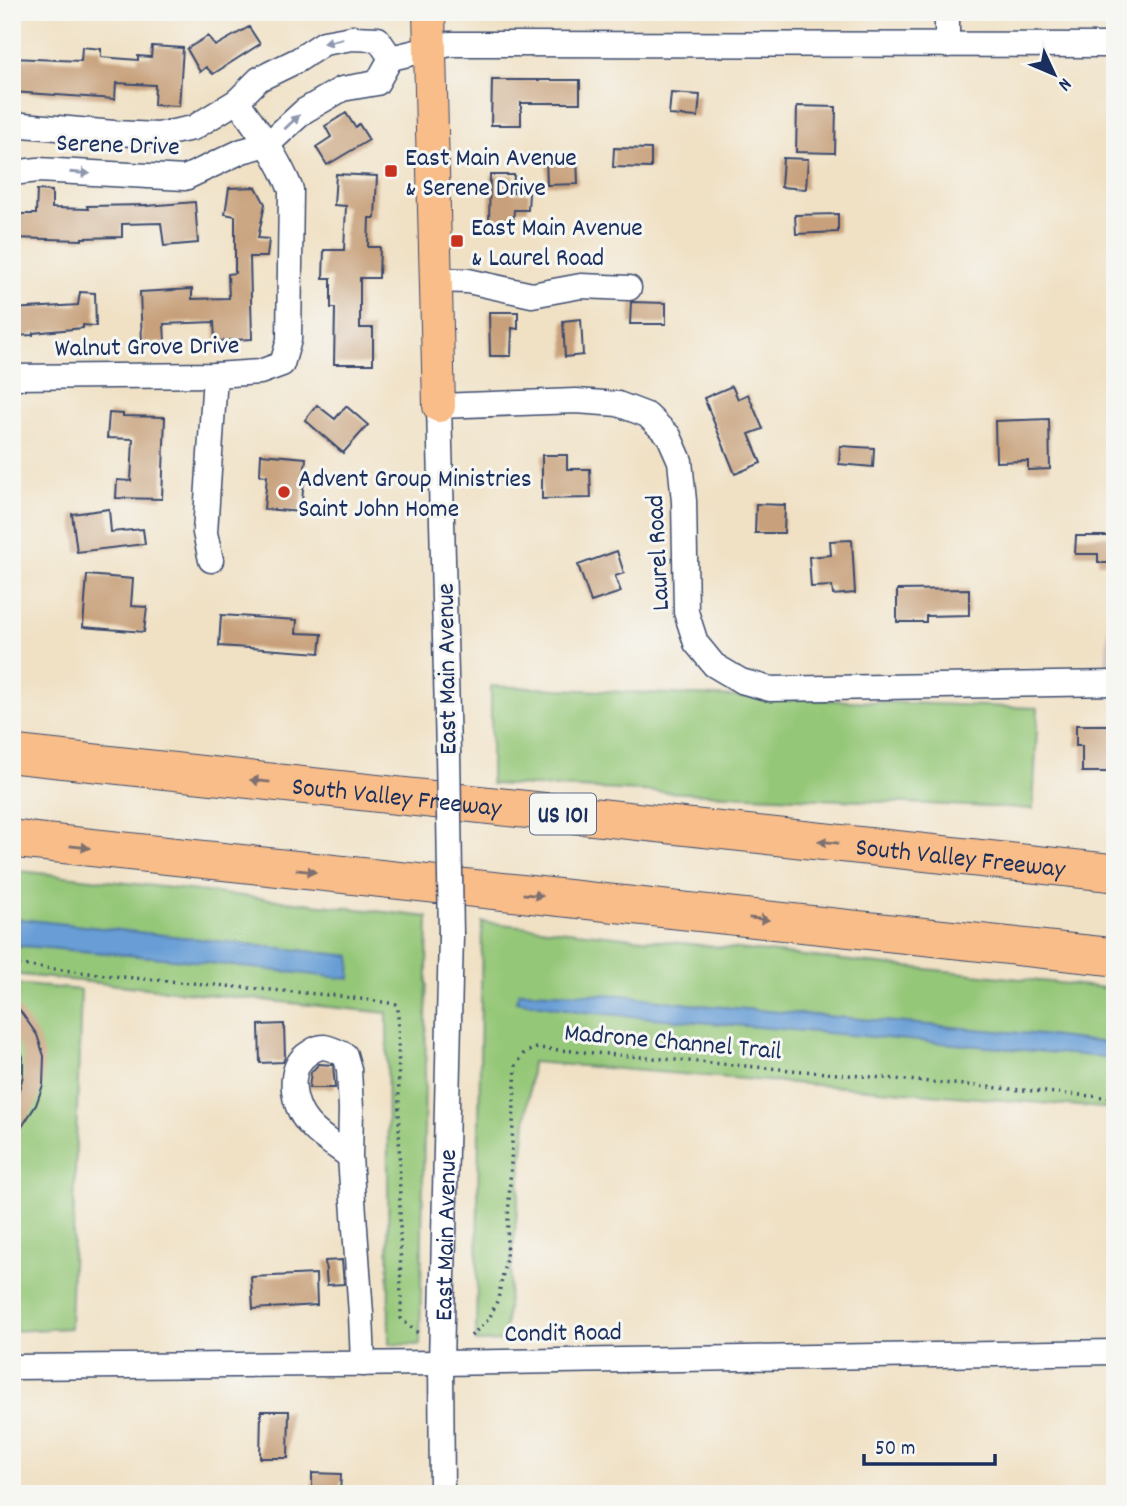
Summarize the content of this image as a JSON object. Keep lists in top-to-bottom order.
{
  "streets": {
    "highway": ["South Valley Freeway", "US 101"],
    "main road": ["East Main Avenue"],
    "street": [
      "Serene Drive",
      "Walnut Grove Drive",
      "Laurel Road",
      "Condit Road"
    ],
    "path": ["Madrone Channel Trail"]
  },
  "crossings": [
    ["Serene Drive", "Walnut Grove Drive"],
    ["Laurel Road", "East Main Avenue"],
    ["East Main Avenue", "Condit Road"]
  ],
  "places": {
    "transit": ["East Main Avenue & Serene Drive", "East Main Avenue & Laurel Road"],
    "other": ["Advent Group Ministries Saint John Home"]
  },
  "scale_bar": "50 m",
  "north": "bottom right"
}
